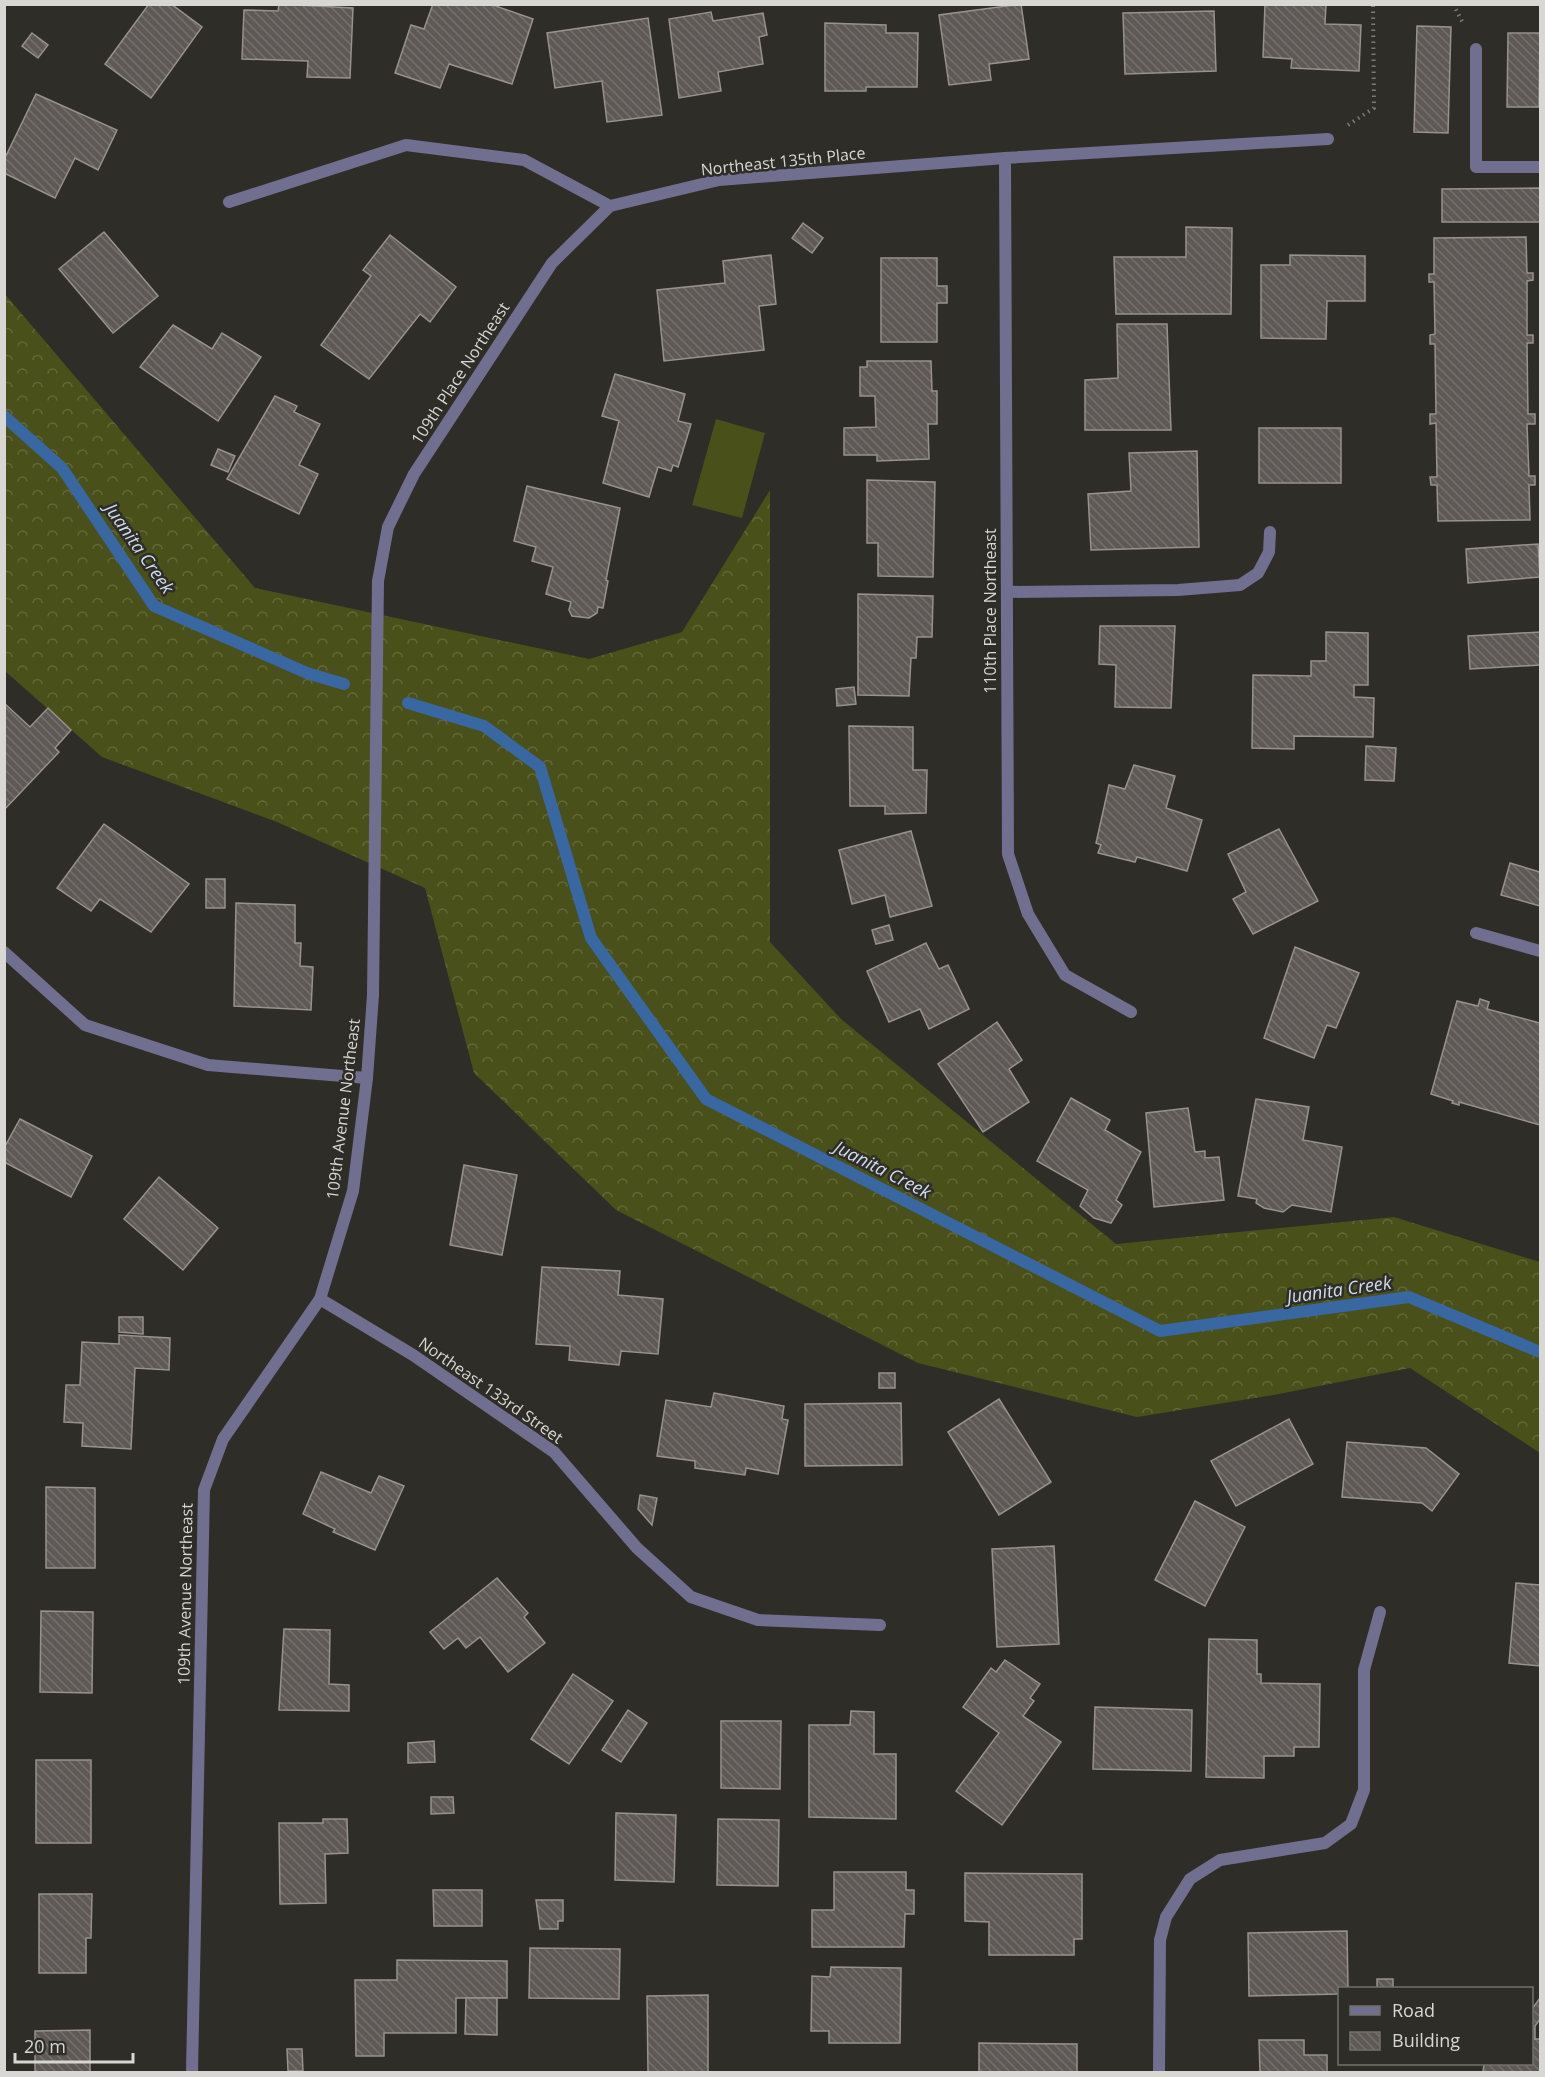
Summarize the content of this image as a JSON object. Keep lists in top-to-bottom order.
{
  "streets": {
    "street": [
      "Northeast 135th Place",
      "109th Place Northeast",
      "110th Place Northeast",
      "109th Avenue Northeast",
      "Northeast 133rd Street"
    ]
  },
  "crossings": [
    ["Northeast 135th Place", "109th Place Northeast"],
    ["Northeast 135th Place", "110th Place Northeast"],
    ["109th Place Northeast", "109th Avenue Northeast"],
    ["109th Avenue Northeast", "Northeast 133rd Street"]
  ],
  "water": ["Juanita Creek"],
  "legend": ["Road", "Building"],
  "scale_bar": "20 m"
}
